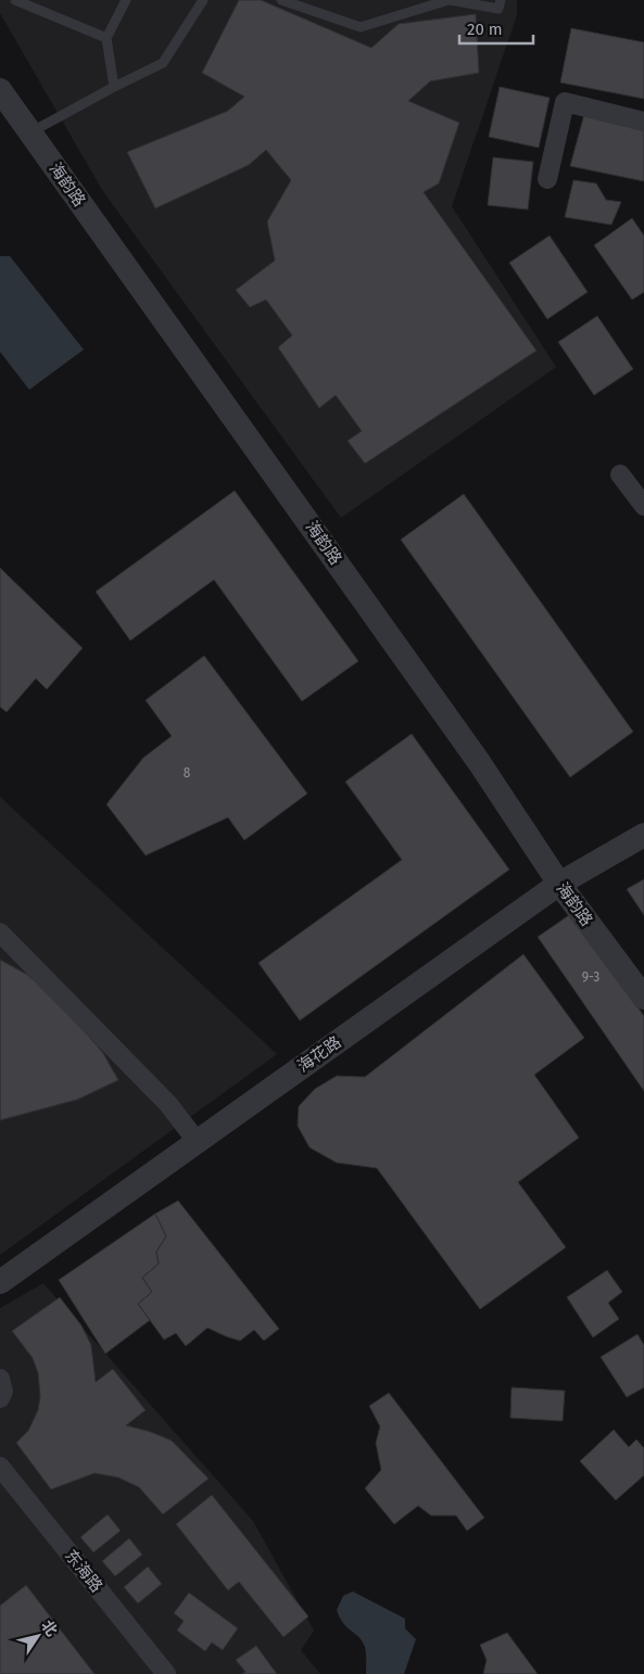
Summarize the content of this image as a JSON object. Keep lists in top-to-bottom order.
{
  "streets": {
    "street": ["海韵路", "海花路", "东海路"]
  },
  "crossings": [
    ["海韵路", "海花路"]
  ],
  "house_numbers": ["8", "9-3"],
  "scale_bar": "20 m",
  "north": "top right"
}
